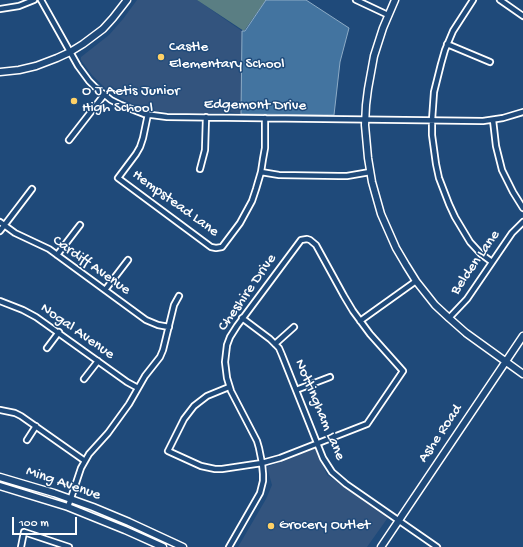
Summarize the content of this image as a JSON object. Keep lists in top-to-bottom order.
{
  "streets": {
    "street": [
      "Edgemont Drive",
      "Hempstead Lane",
      "Belden Lane",
      "Cardiff Avenue",
      "Cheshire Drive",
      "Nogal Avenue",
      "Nottingham Lane",
      "Ashe Road",
      "Ming Avenue"
    ]
  },
  "crossings": [
    ["Edgemont Drive", "Hempstead Lane"],
    ["Cheshire Drive", "Nottingham Lane"],
    ["Nottingham Lane", "Ashe Road"]
  ],
  "places": ["Castle Elementary School", "O J Aetis Junior High School", "Grocery Outlet"],
  "scale_bar": "100 m"
}
